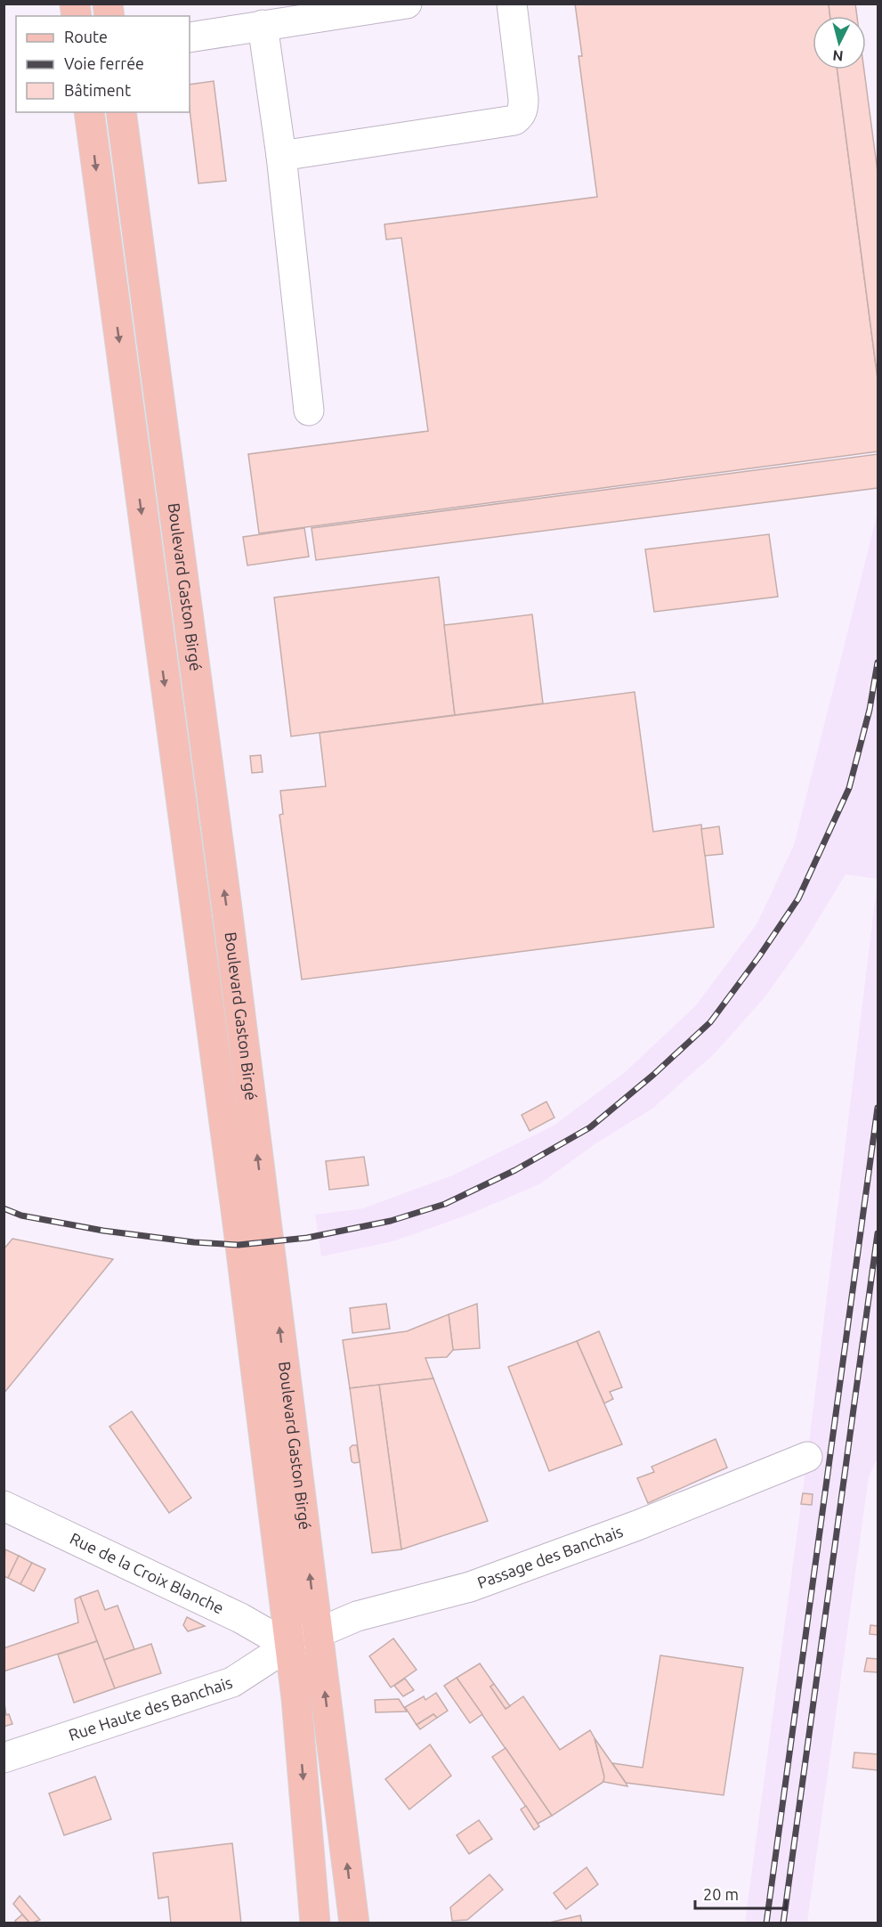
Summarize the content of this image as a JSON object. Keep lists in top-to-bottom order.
{
  "streets": {
    "main road": ["Boulevard Gaston Birgé"],
    "street": ["Passage des Banchais", "Rue de la Croix Blanche", "Rue Haute des Banchais"]
  },
  "crossings": [
    ["Boulevard Gaston Birgé", "Passage des Banchais"],
    ["Boulevard Gaston Birgé", "Rue de la Croix Blanche"],
    ["Boulevard Gaston Birgé", "Rue Haute des Banchais"],
    ["Passage des Banchais", "Rue de la Croix Blanche"],
    ["Passage des Banchais", "Rue Haute des Banchais"],
    ["Rue de la Croix Blanche", "Rue Haute des Banchais"]
  ],
  "legend": ["Route", "Voie ferrée", "Bâtiment"],
  "scale_bar": "20 m",
  "north": "bottom"
}
